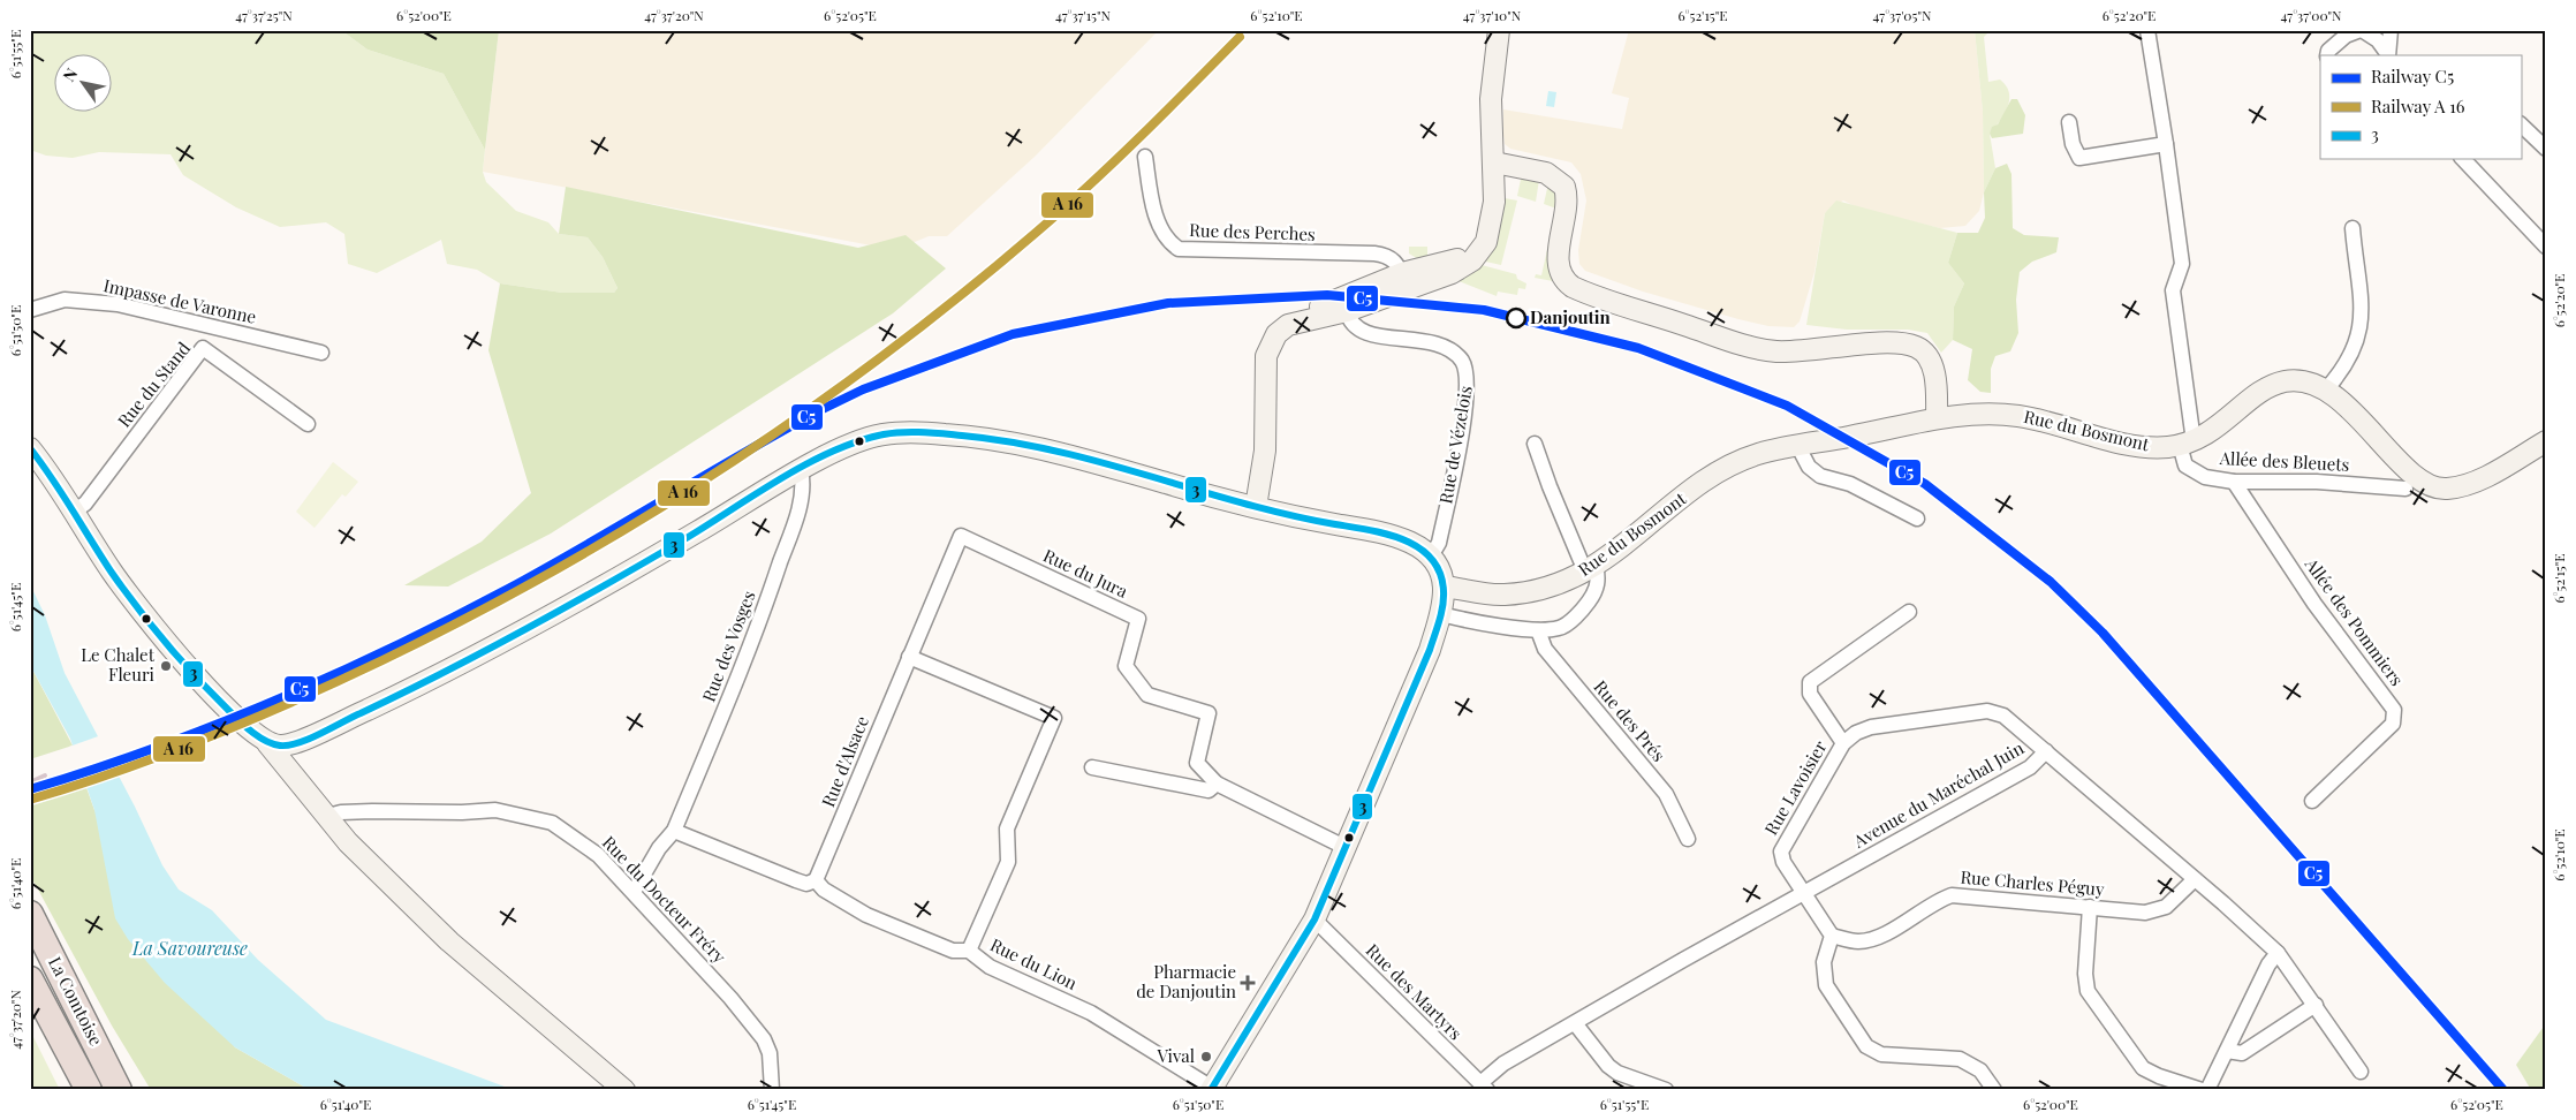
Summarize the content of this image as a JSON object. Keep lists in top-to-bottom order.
{
  "streets": {
    "highway": ["La Comtoise"],
    "street": [
      "Rue des Perches",
      "Impasse de Varonne",
      "Rue du Stand",
      "Rue du Bosmont",
      "Rue de Vézelois",
      "Allée des Bleuets",
      "Rue du Jura",
      "Allée des Pommiers",
      "Rue des Vosges",
      "Rue des Prés",
      "Rue d'Alsace",
      "Rue Lavoisier",
      "Avenue du Maréchal Juin",
      "Rue Charles Péguy",
      "Rue du Docteur Fréry",
      "Rue du Lion",
      "Rue des Martyrs"
    ]
  },
  "crossings": [
    ["Rue du Bosmont", "Allée des Bleuets"],
    ["Allée des Bleuets", "Allée des Pommiers"],
    ["Rue du Jura", "Rue d'Alsace"],
    ["Rue des Vosges", "Rue du Docteur Fréry"],
    ["Rue d'Alsace", "Rue du Lion"],
    ["Rue Lavoisier", "Avenue du Maréchal Juin"],
    ["Avenue du Maréchal Juin", "Rue Charles Péguy"],
    ["Avenue du Maréchal Juin", "Rue des Martyrs"]
  ],
  "water": ["La Savoureuse"],
  "places": {
    "other": ["Danjoutin", "Le Chalet Fleuri", "Vival"],
    "health": ["Pharmacie de Danjoutin"]
  },
  "lines": ["rail line C5", "transit line 3"],
  "legend": ["Railway C5", "Railway A 16", "3"],
  "north": "top left",
  "coordinates": [
    "47°37'25\"N",
    "6°52'00\"E",
    "47°37'20\"N",
    "6°52'05\"E",
    "47°37'15\"N",
    "6°52'10\"E",
    "47°37'10\"N",
    "6°52'15\"E",
    "47°37'05\"N",
    "6°52'20\"E",
    "47°37'00\"N",
    "6°51'55\"E",
    "6°51'50\"E",
    "6°51'45\"E",
    "6°51'40\"E"
  ]
}
